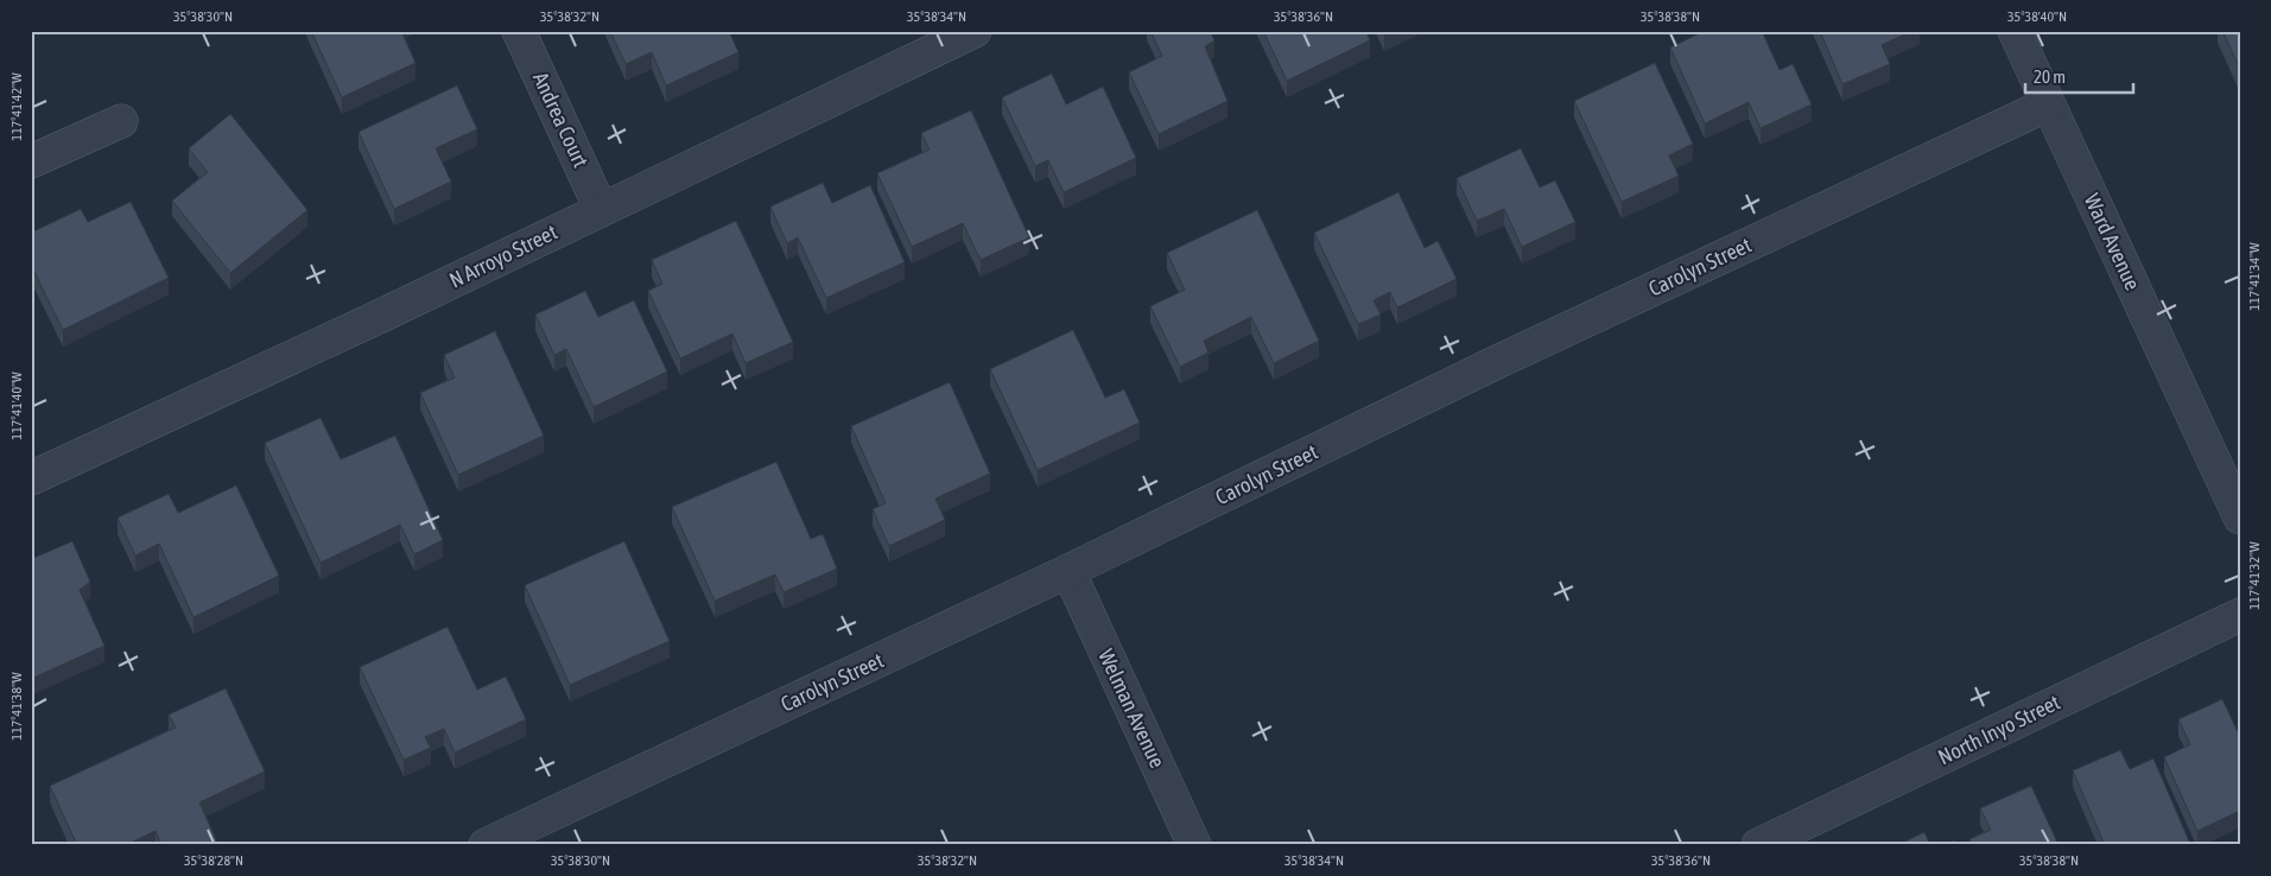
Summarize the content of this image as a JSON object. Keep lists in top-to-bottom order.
{
  "streets": {
    "street": [
      "Andrea Court",
      "Ward Avenue",
      "N Arroyo Street",
      "Carolyn Street",
      "Welman Avenue",
      "North Inyo Street"
    ]
  },
  "crossings": [
    ["Andrea Court", "N Arroyo Street"],
    ["Ward Avenue", "Carolyn Street"],
    ["Carolyn Street", "Welman Avenue"]
  ],
  "scale_bar": "20 m",
  "coordinates": [
    "35°38'30\"N",
    "35°38'32\"N",
    "35°38'34\"N",
    "35°38'36\"N",
    "35°38'38\"N",
    "35°38'40\"N",
    "117°41'42\"W",
    "117°41'34\"W",
    "117°41'40\"W",
    "117°41'32\"W",
    "117°41'38\"W",
    "35°38'28\"N"
  ]
}
